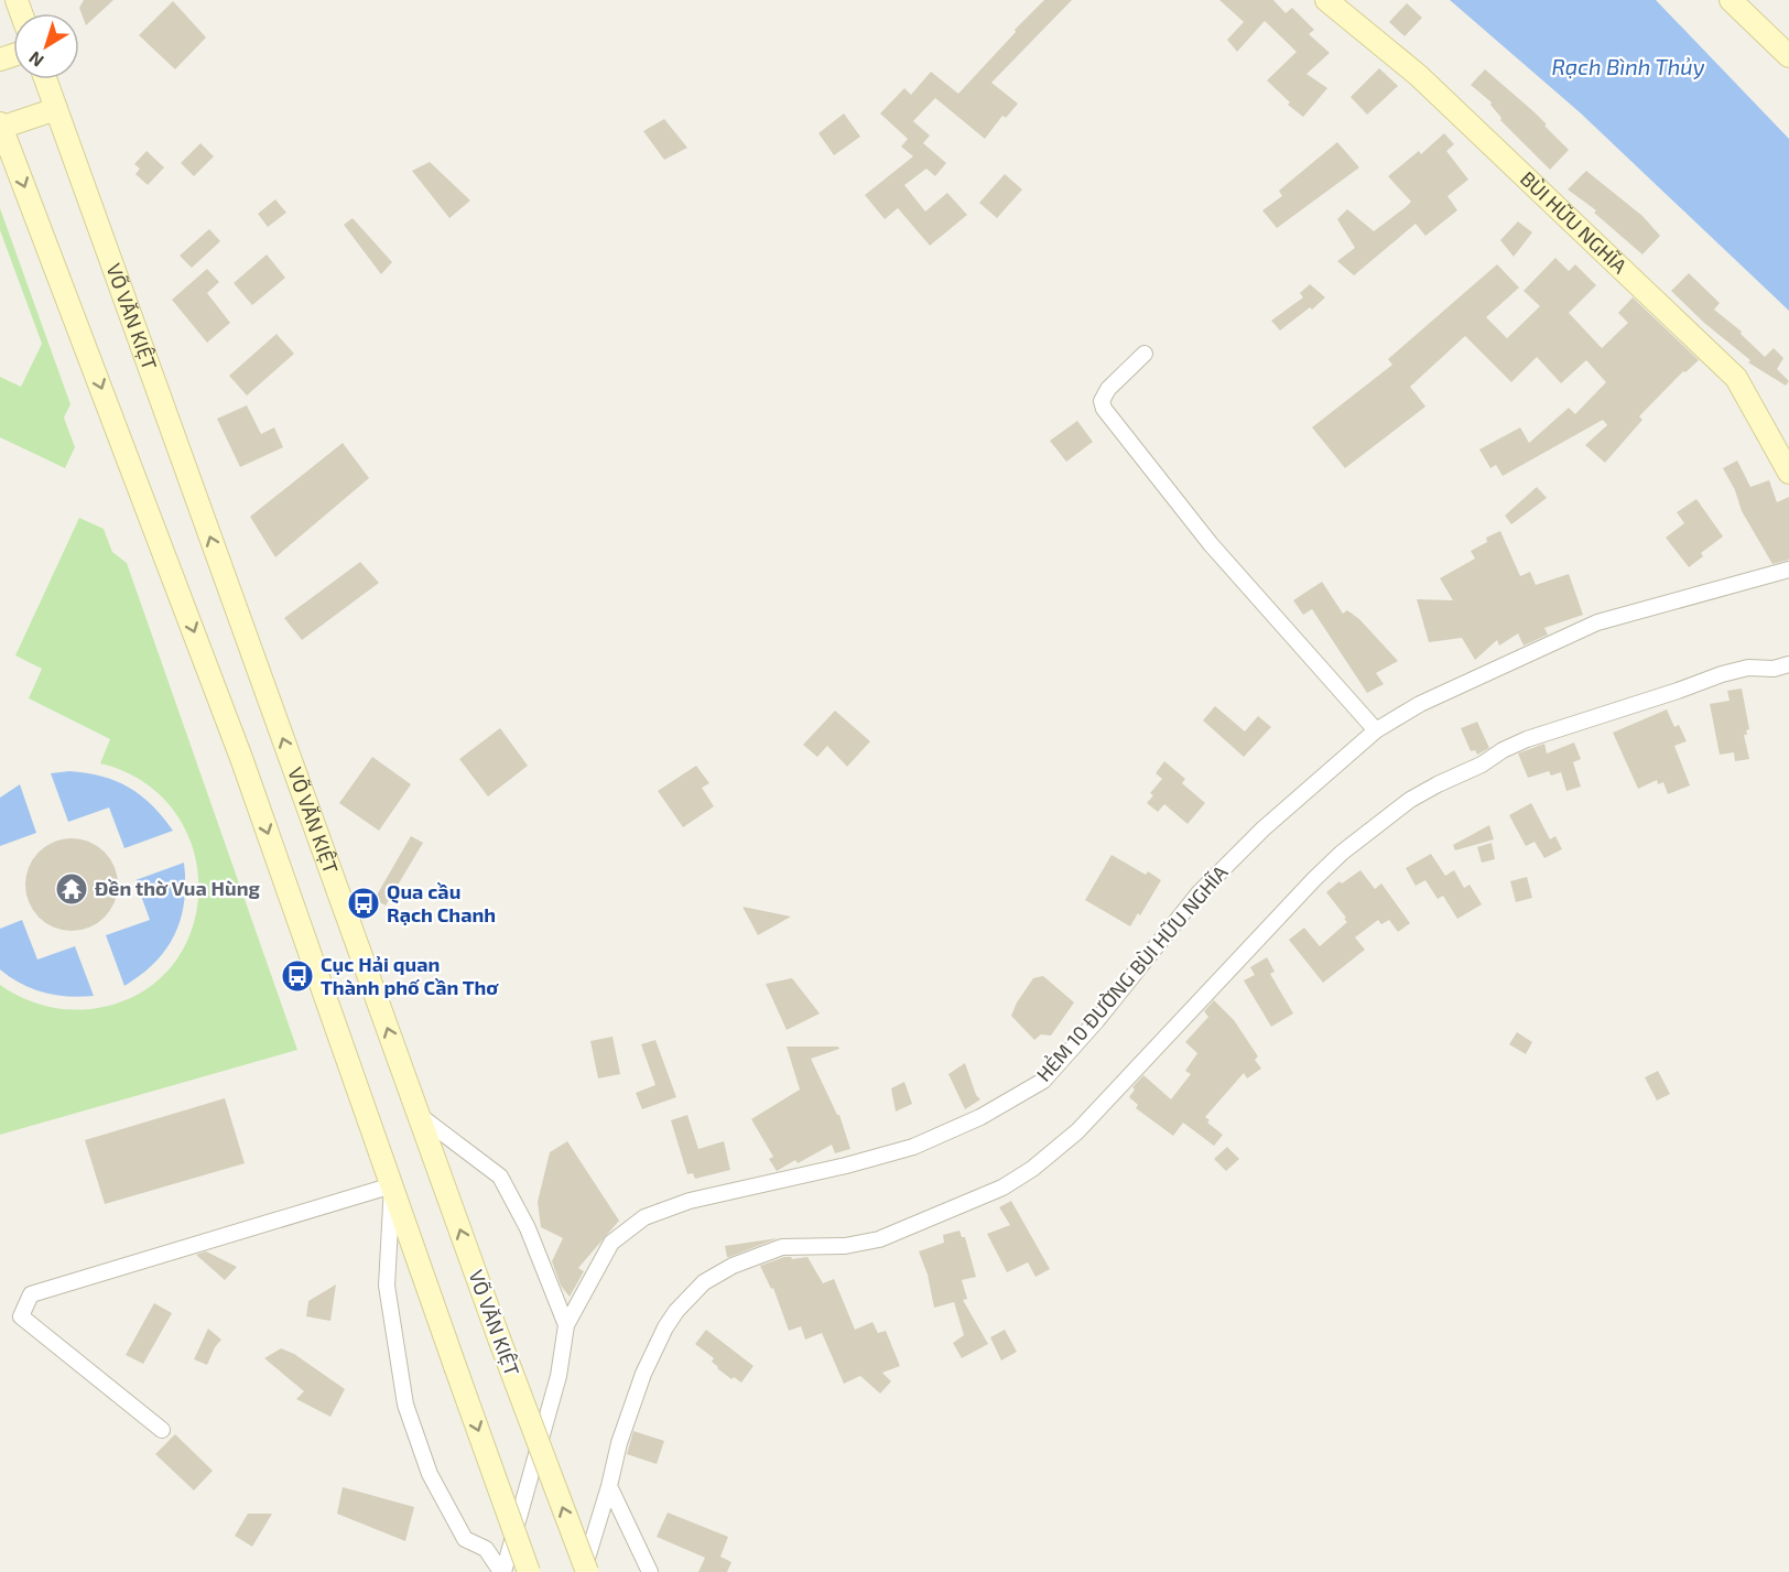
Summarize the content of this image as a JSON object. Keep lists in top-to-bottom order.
{
  "streets": {
    "main road": ["BÙI HỮU NGHĨA", "VÕ VĂN KIỆT"],
    "street": ["HẺM 10 ĐƯỜNG BÙI HỮU NGHĨA"]
  },
  "water": ["Rạch Bình Thủy"],
  "places": {
    "temple": ["Đền thờ Vua Hùng"],
    "bus stop": ["Qua cầu Rạch Chanh", "Cục Hải quan Thành phố Cần Thơ"]
  },
  "north": "bottom left"
}
